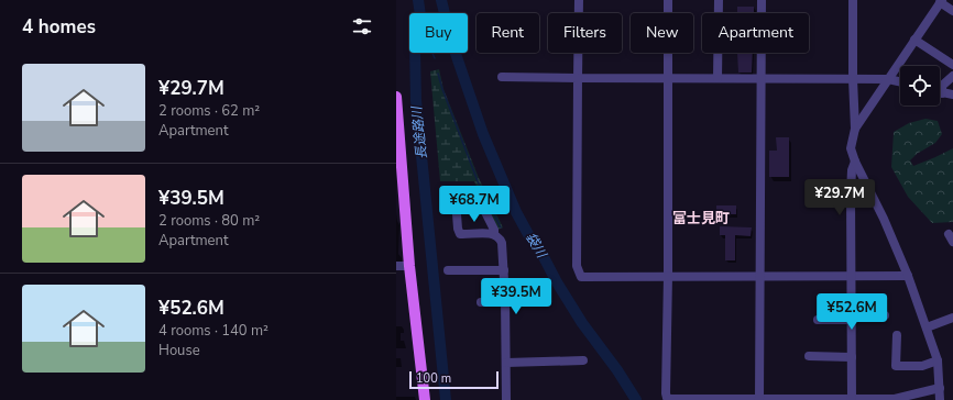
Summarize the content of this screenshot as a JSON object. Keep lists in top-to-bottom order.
{
  "districts": ["富士見町"],
  "water": ["長途路川", "袋川"],
  "scale_bar": "100 m",
  "page": {
    "heading": "4 homes",
    "chip": [
      "Buy",
      "Rent",
      "Filters",
      "New",
      "Apartment"
    ],
    "list": [
      {
        "name": "¥29.7M",
        "note": "2 rooms · 62 m² · Apartment"
      },
      {
        "name": "¥39.5M",
        "note": "2 rooms · 80 m² · Apartment"
      },
      {
        "name": "¥52.6M",
        "note": "4 rooms · 140 m² · House"
      }
    ],
    "price": [
      "¥29.7M",
      "¥68.7M",
      "¥39.5M",
      "¥52.6M"
    ],
    "scale": "100 m"
  }
}
